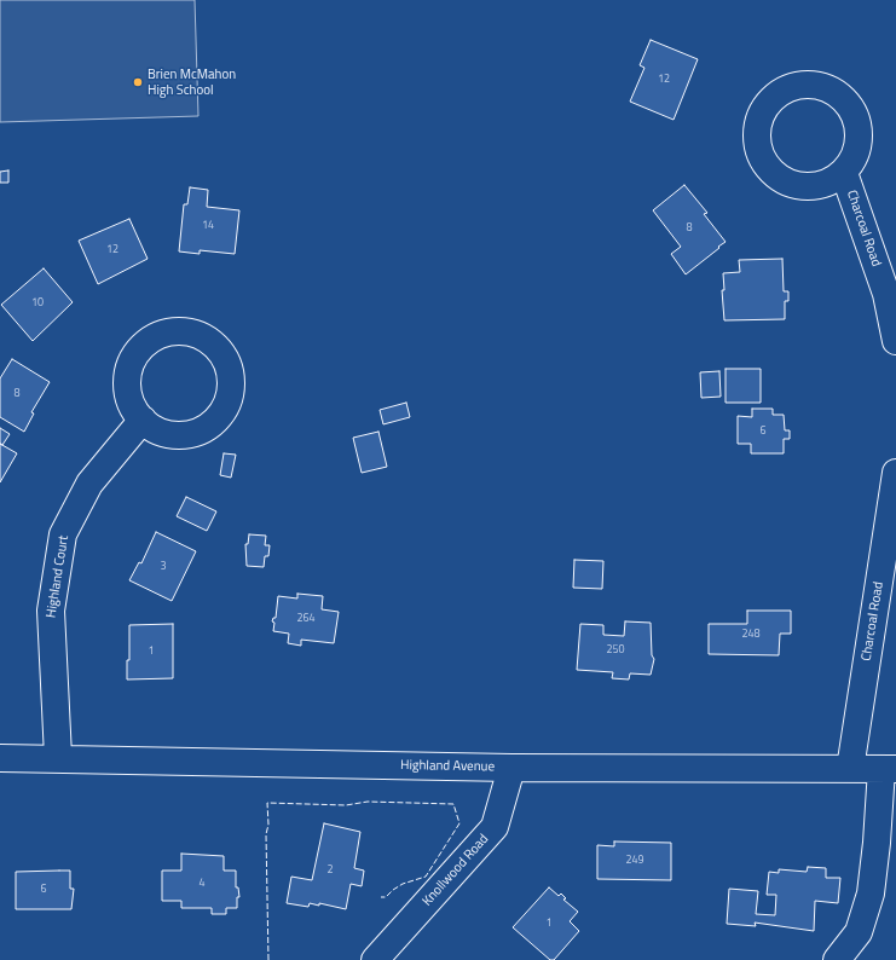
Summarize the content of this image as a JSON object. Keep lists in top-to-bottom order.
{
  "streets": {
    "street": [
      "Charcoal Road",
      "Highland Court",
      "Highland Avenue",
      "Knollwood Road"
    ]
  },
  "crossings": [
    ["Charcoal Road", "Highland Avenue"],
    ["Highland Court", "Highland Avenue"],
    ["Highland Avenue", "Knollwood Road"]
  ],
  "places": ["Brien McMahon High School"],
  "house_numbers": [
    "12",
    "14",
    "8",
    "12",
    "10",
    "8",
    "6",
    "3",
    "264",
    "248",
    "250",
    "1",
    "249",
    "2",
    "4",
    "6",
    "1"
  ]
}
